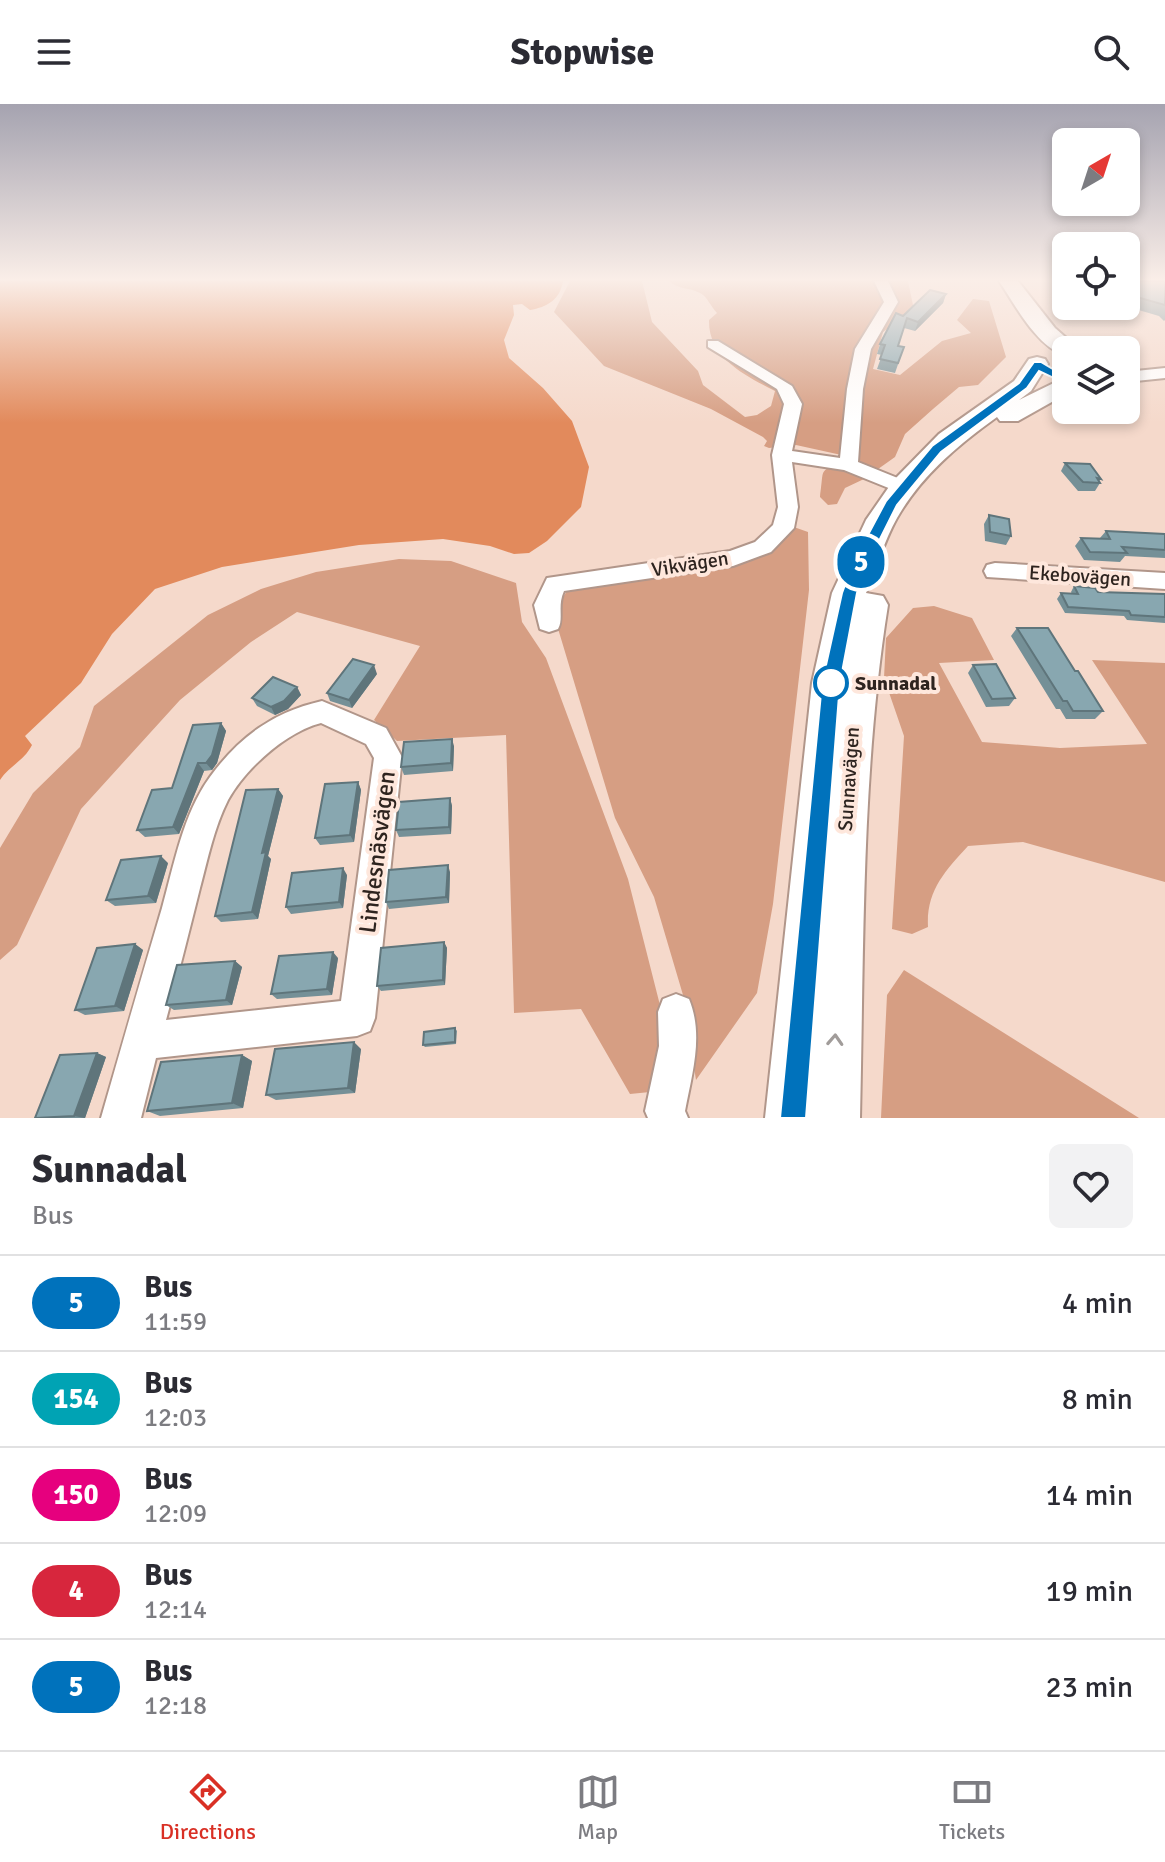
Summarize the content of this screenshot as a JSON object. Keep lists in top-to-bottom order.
{
  "streets": {
    "highway": ["Sunnavägen"],
    "street": ["Vikvägen", "Ekebovägen", "Lindesnäsvägen"]
  },
  "places": ["Sunnadal"],
  "lines": ["bus line 5"],
  "north": "top right",
  "page": {
    "header": "Stopwise",
    "on_map": "5",
    "heading": ["Sunnadal", "Bus"],
    "list": [
      {
        "mark": "5",
        "name": "Bus",
        "note": "11:59",
        "value": "4 min"
      },
      {
        "mark": "154",
        "name": "Bus",
        "note": "12:03",
        "value": "8 min"
      },
      {
        "mark": "150",
        "name": "Bus",
        "note": "12:09",
        "value": "14 min"
      },
      {
        "mark": "4",
        "name": "Bus",
        "note": "12:14",
        "value": "19 min"
      },
      {
        "mark": "5",
        "name": "Bus",
        "note": "12:18",
        "value": "23 min"
      }
    ],
    "tabs": ["Directions", "Map", "Tickets"]
  }
}
